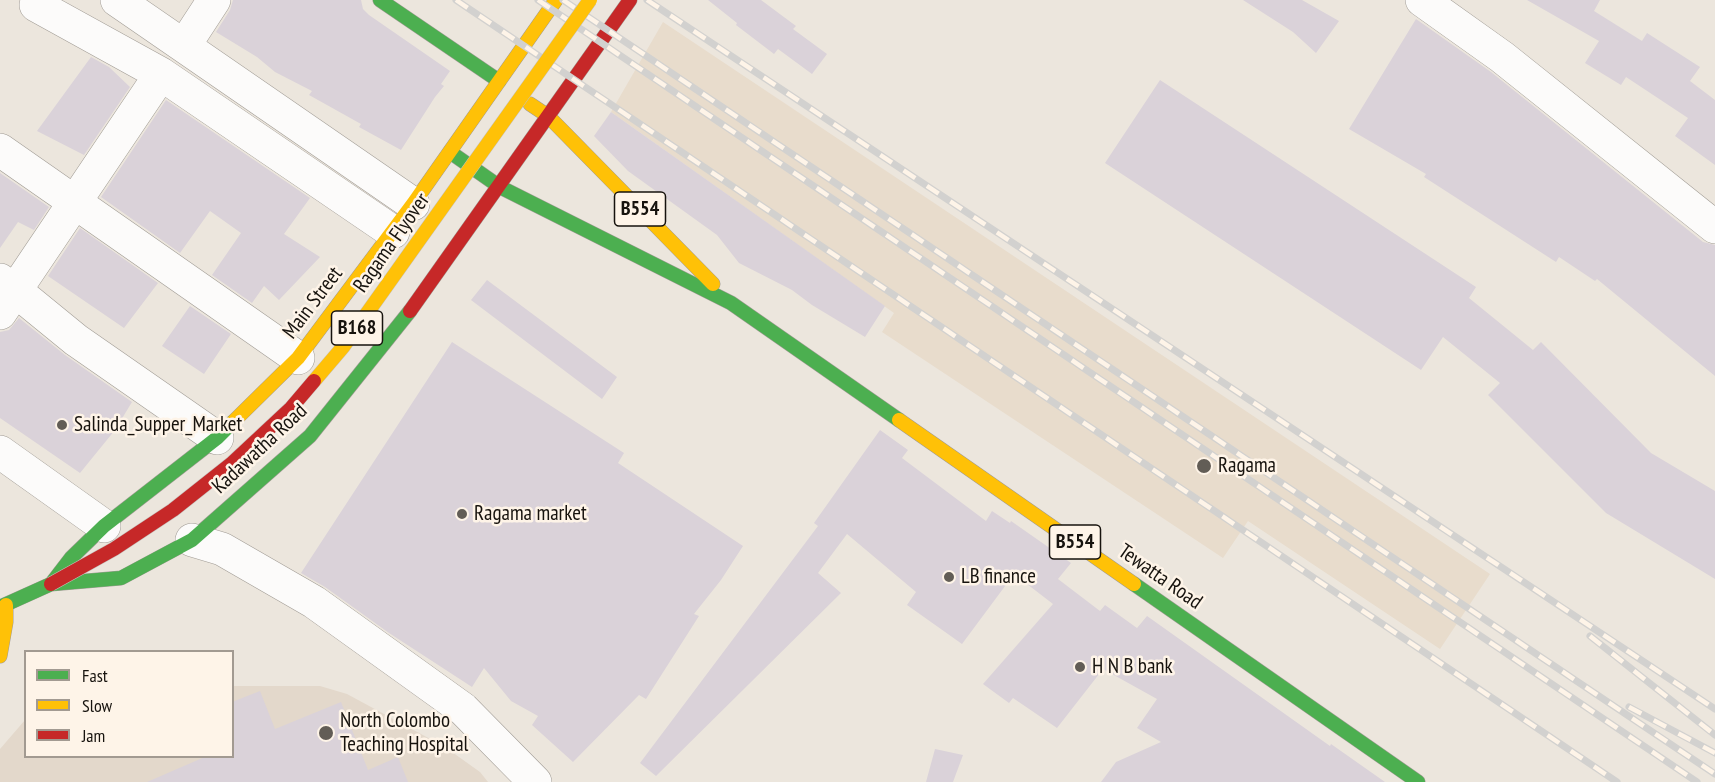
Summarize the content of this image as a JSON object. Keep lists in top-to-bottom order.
{
  "streets": {
    "main road": [
      "B554",
      "Ragama Flyover",
      "Main Street",
      "B168",
      "Kadawatha Road",
      "Tewatta Road"
    ]
  },
  "crossings": [
    ["Ragama Flyover", "Main Street"],
    ["Ragama Flyover", "B168"],
    ["Ragama Flyover", "Kadawatha Road"],
    ["Main Street", "B168"],
    ["Main Street", "Kadawatha Road"],
    ["Main Street", "Tewatta Road"],
    ["B168", "Kadawatha Road"],
    ["B168", "Tewatta Road"],
    ["Kadawatha Road", "Tewatta Road"]
  ],
  "places": [
    "Salinda_Supper_Market",
    "Ragama",
    "Ragama market",
    "LB finance",
    "H N B bank",
    "North Colombo Teaching Hospital"
  ],
  "legend": ["Fast", "Slow", "Jam"]
}
